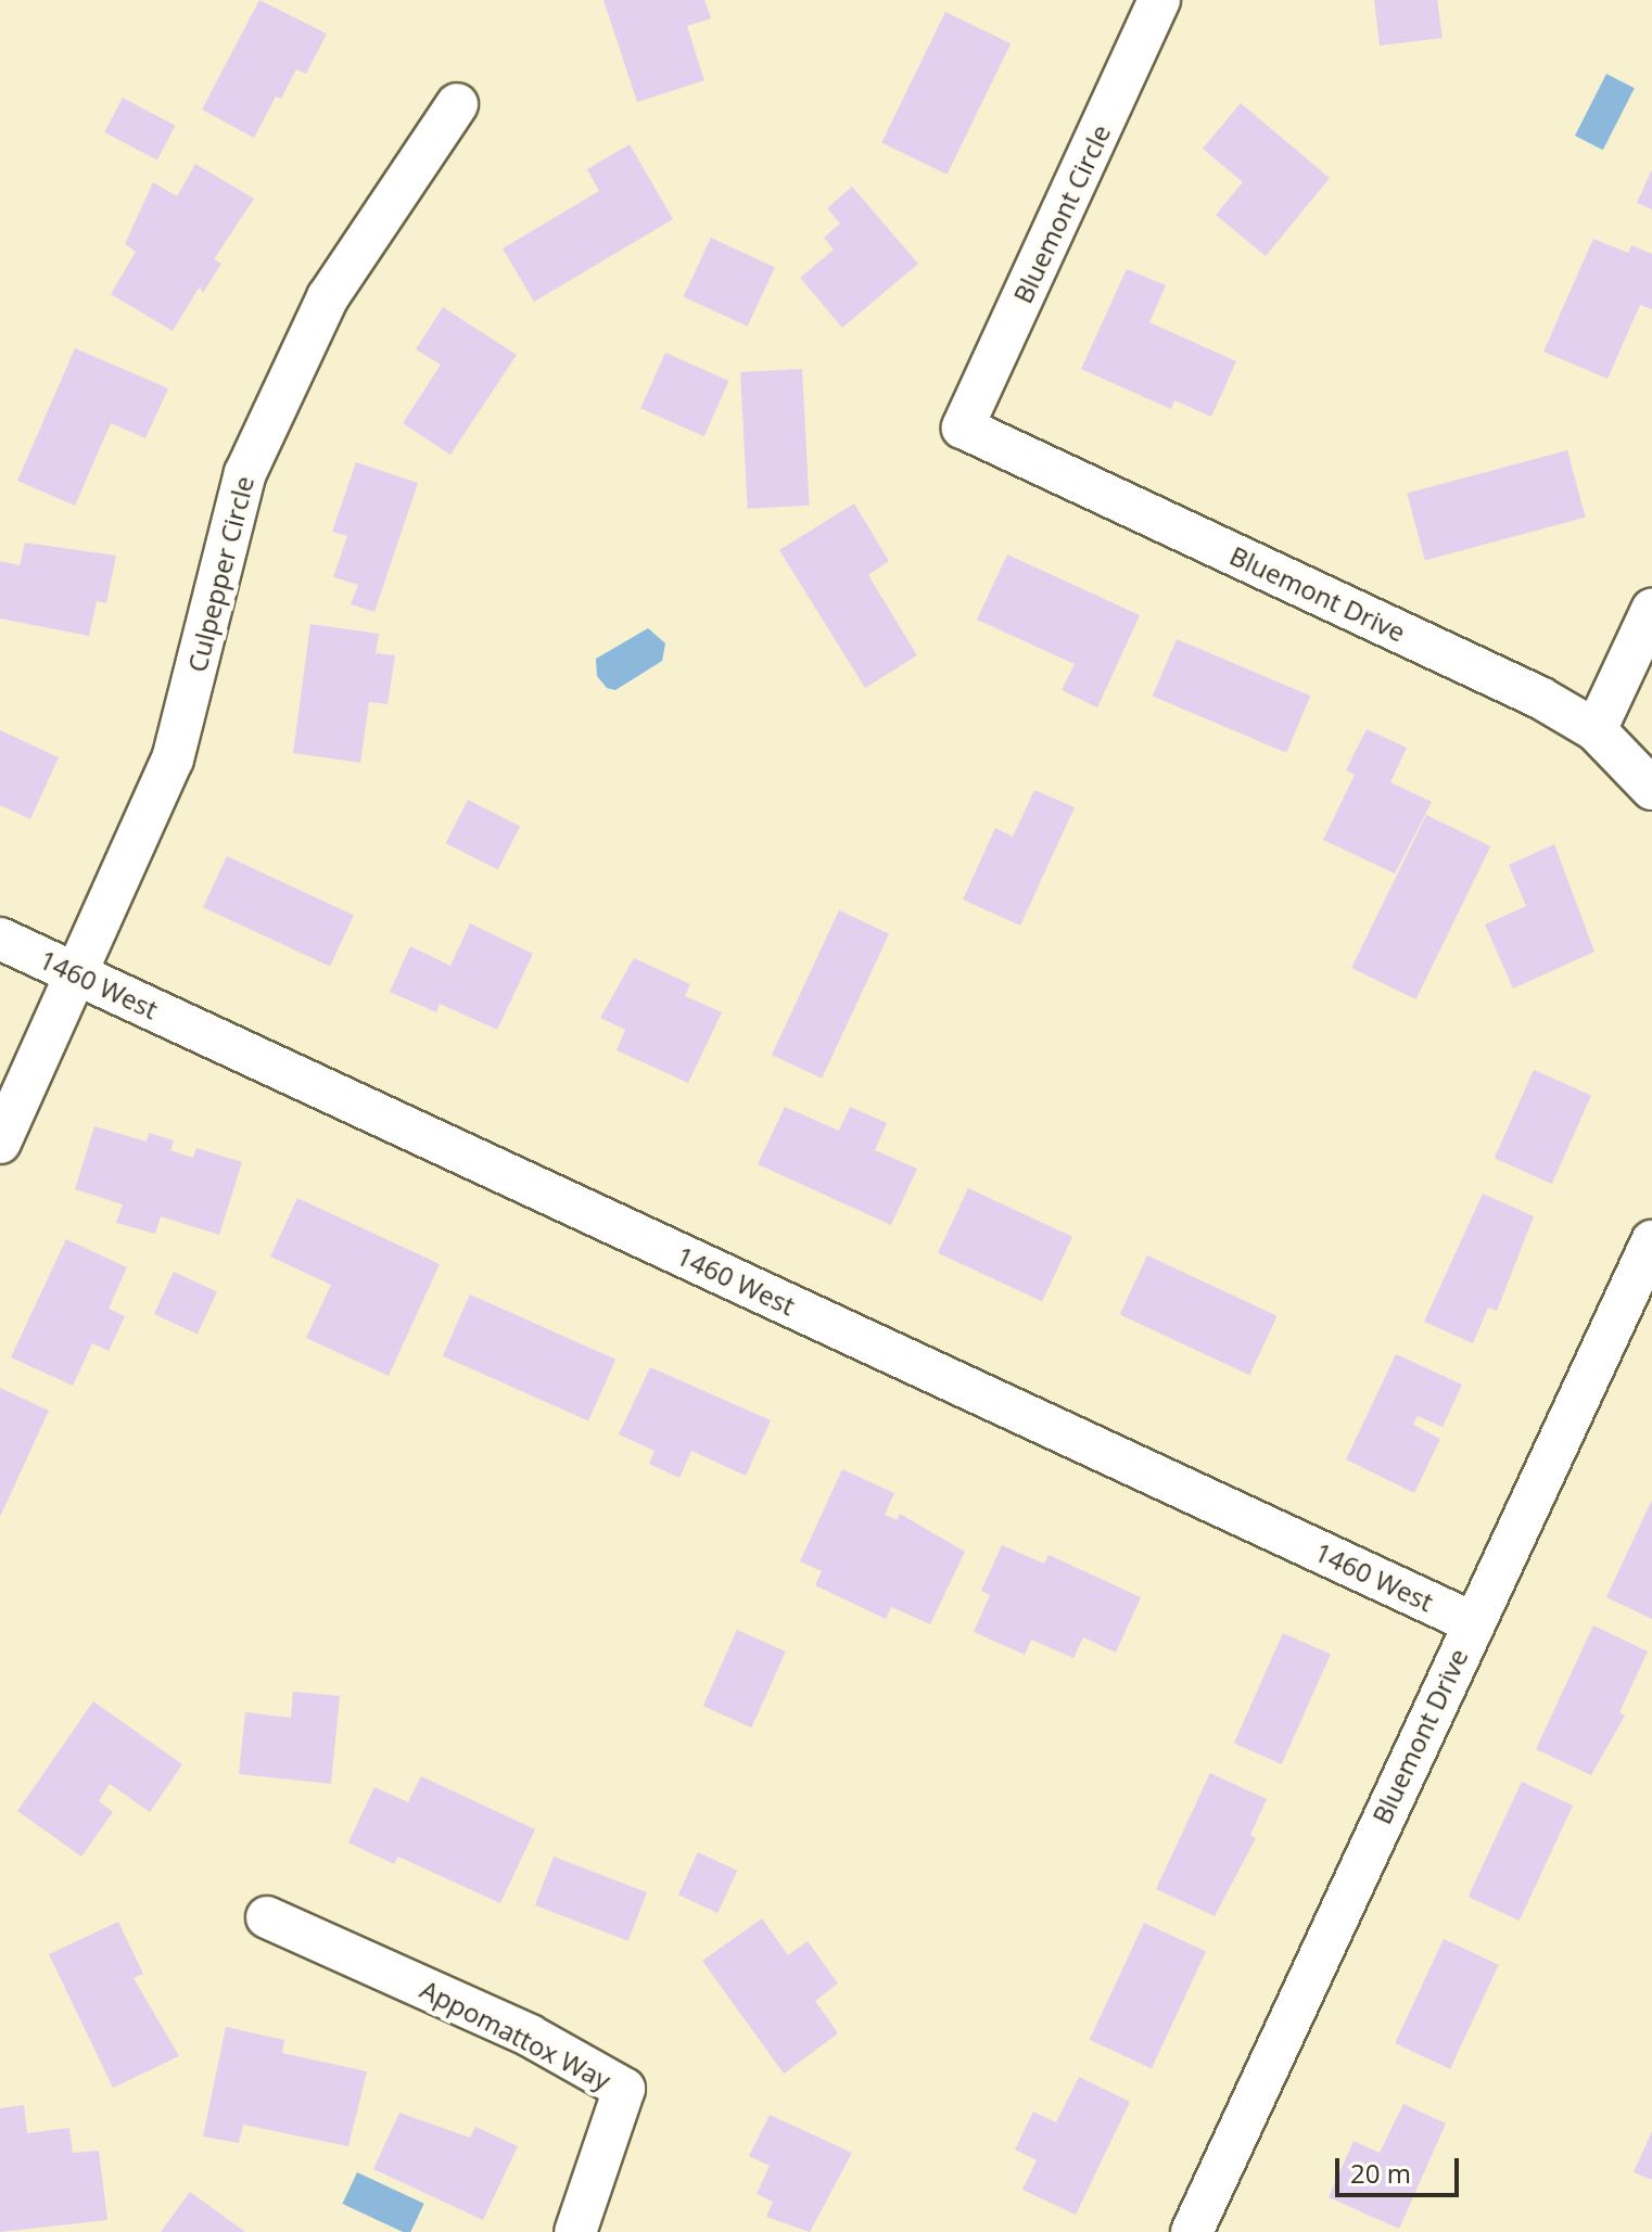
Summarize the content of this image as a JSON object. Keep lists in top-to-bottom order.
{
  "streets": {
    "street": [
      "Bluemont Circle",
      "Culpepper Circle",
      "Bluemont Drive",
      "1460 West",
      "Appomattox Way"
    ]
  },
  "crossings": [
    ["Bluemont Circle", "Bluemont Drive"],
    ["Culpepper Circle", "1460 West"],
    ["Bluemont Drive", "1460 West"]
  ],
  "scale_bar": "20 m"
}
